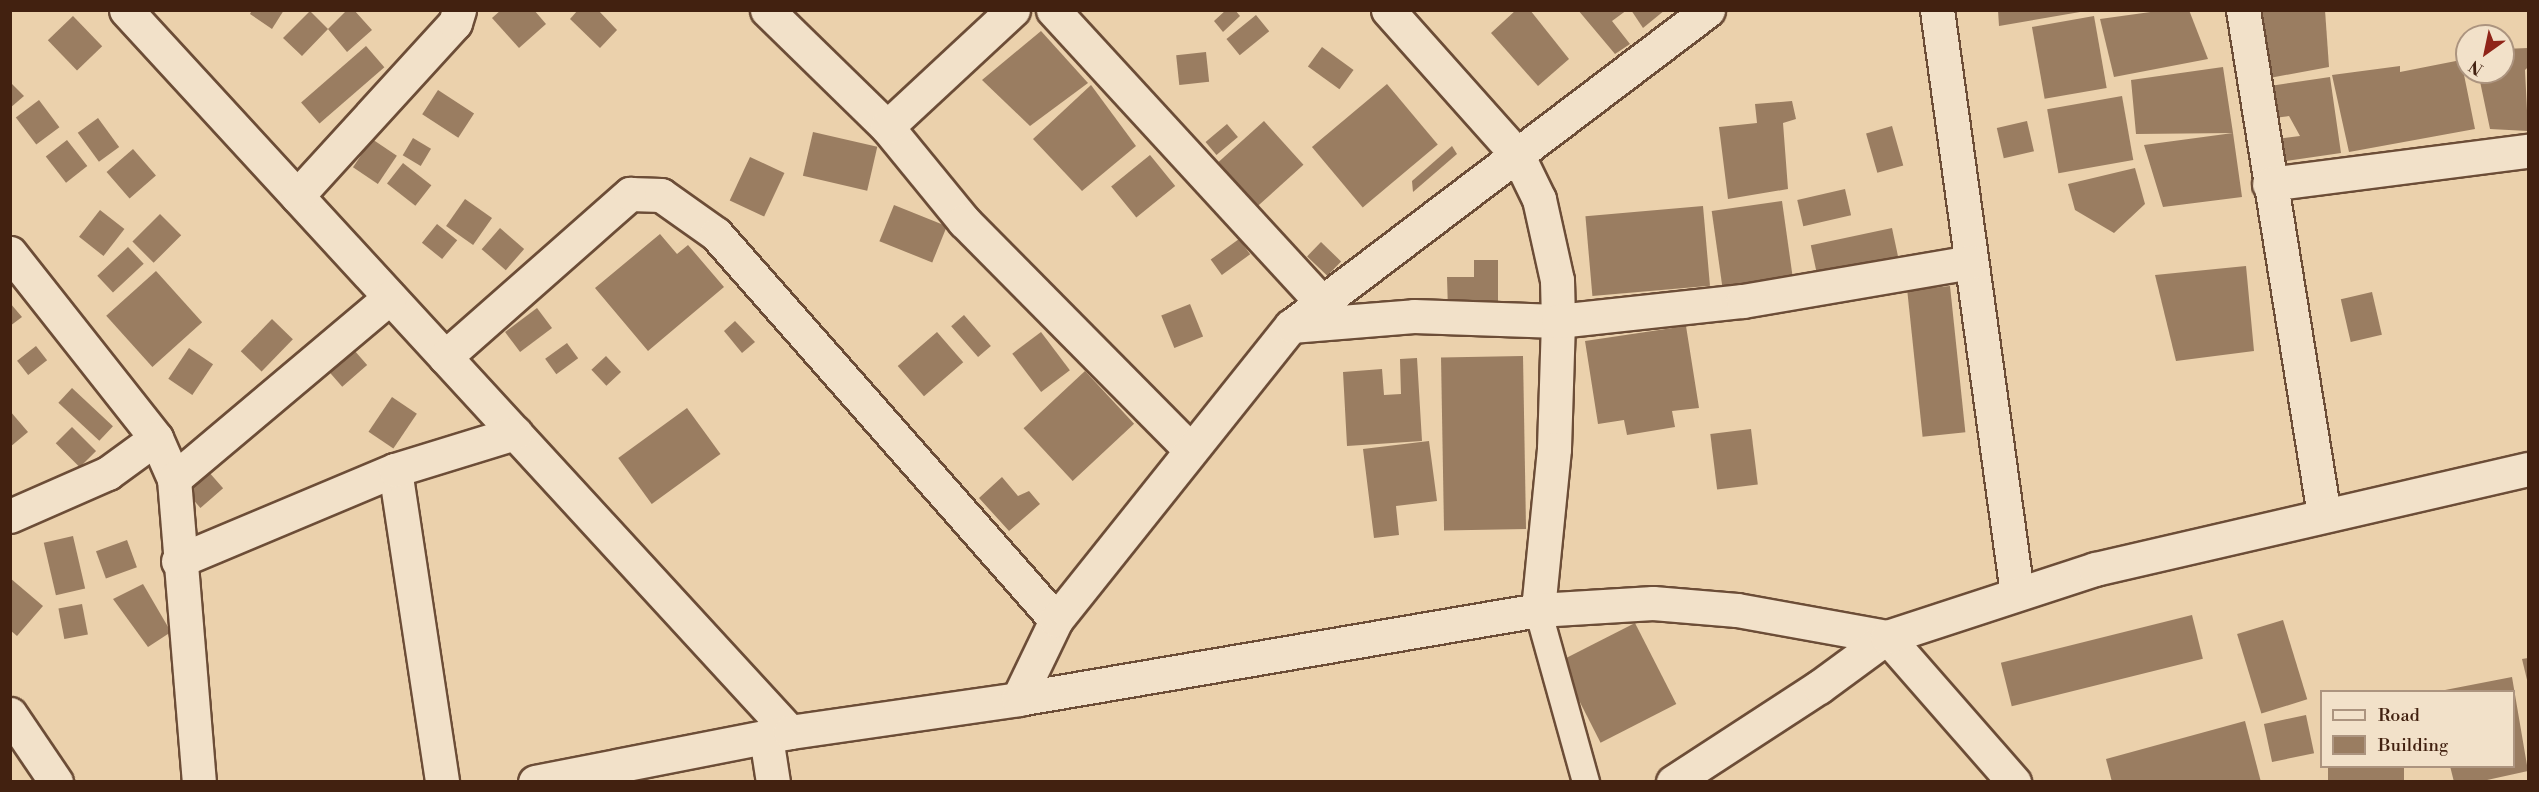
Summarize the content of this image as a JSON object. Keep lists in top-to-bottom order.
{
  "legend": ["Road", "Building"],
  "north": "bottom left"
}
